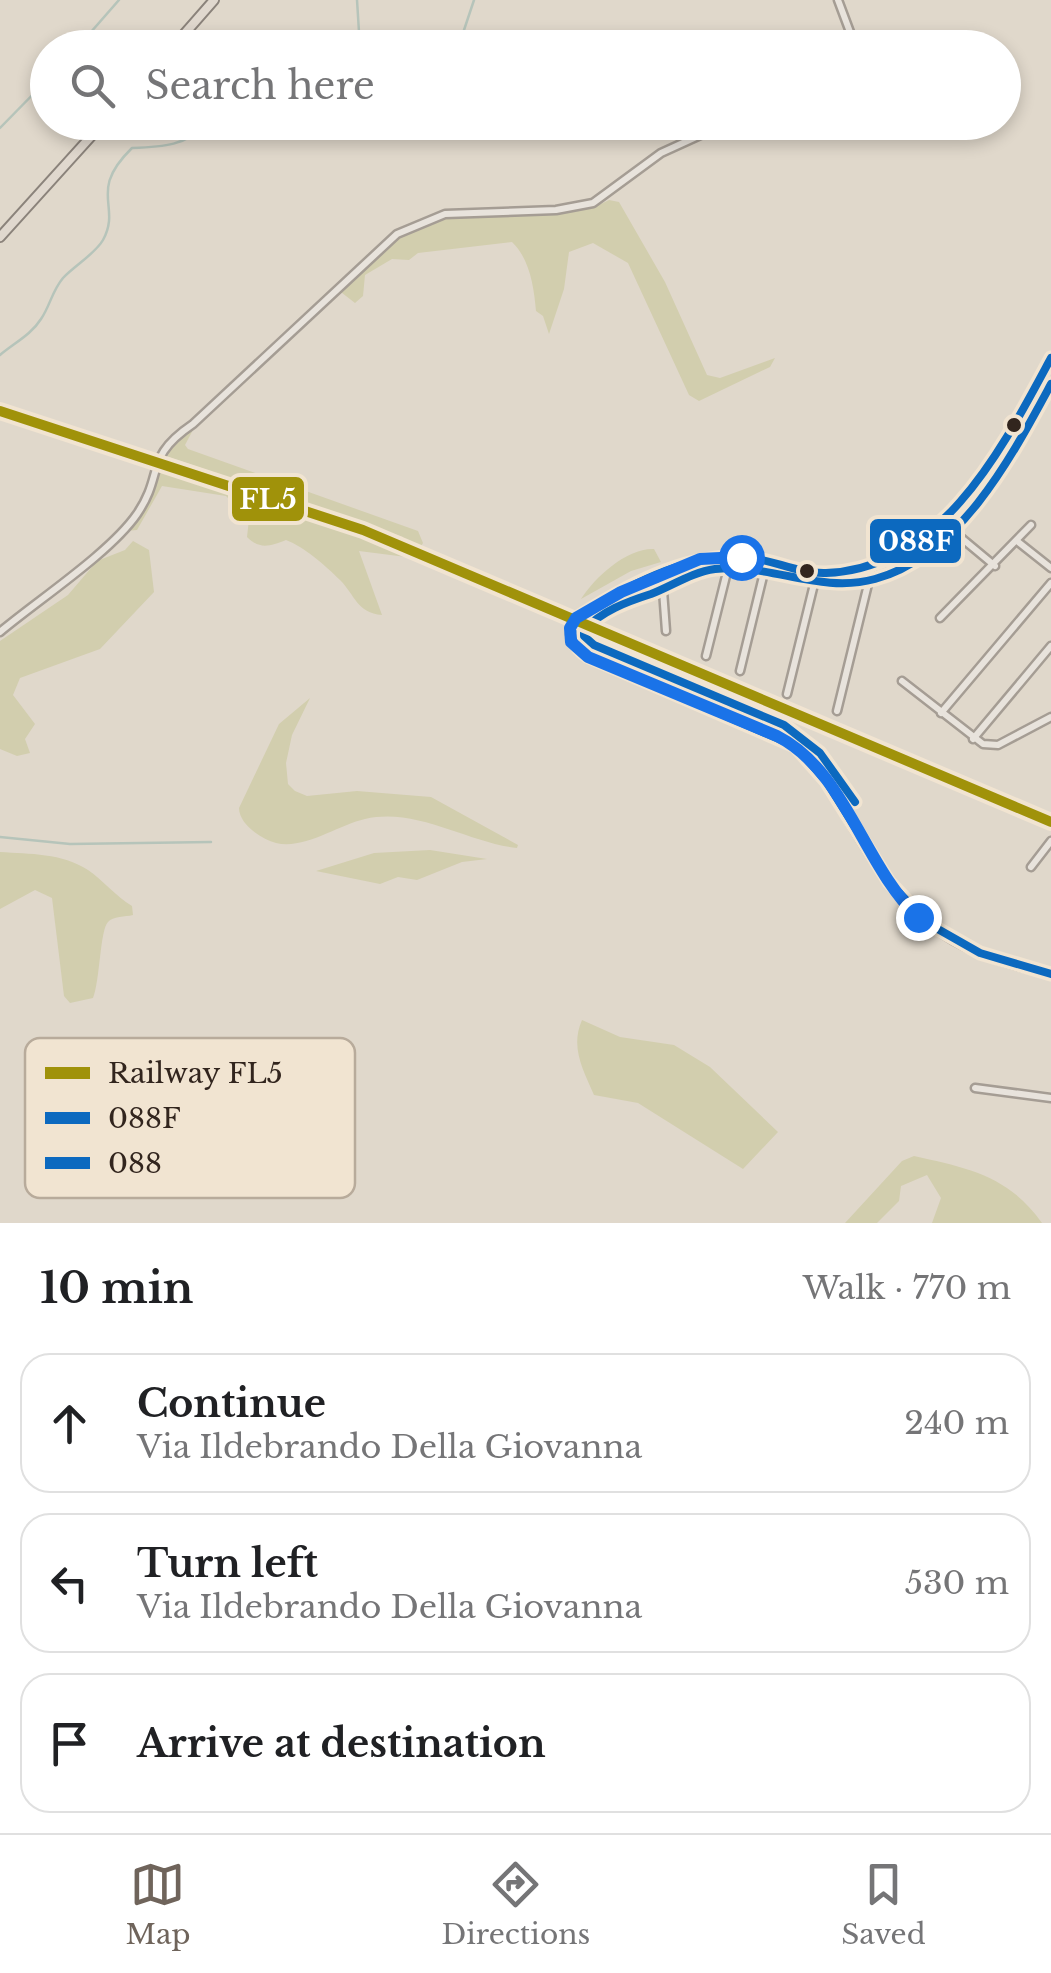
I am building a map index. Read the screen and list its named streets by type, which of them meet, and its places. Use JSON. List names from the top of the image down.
{
  "lines": ["transit line 088F", "transit line 088", "rail line FL5"],
  "legend": ["Railway FL5", "088F", "088"],
  "page": {
    "search": "Search here",
    "heading": ["10 min", "Walk · 770 m"],
    "list": [
      ["Continue", "Via Ildebrando Della Giovanna", "240 m"],
      ["Turn left", "Via Ildebrando Della Giovanna", "530 m"],
      "Arrive at destination"
    ],
    "nav": ["Map", "Directions", "Saved"]
  }
}
